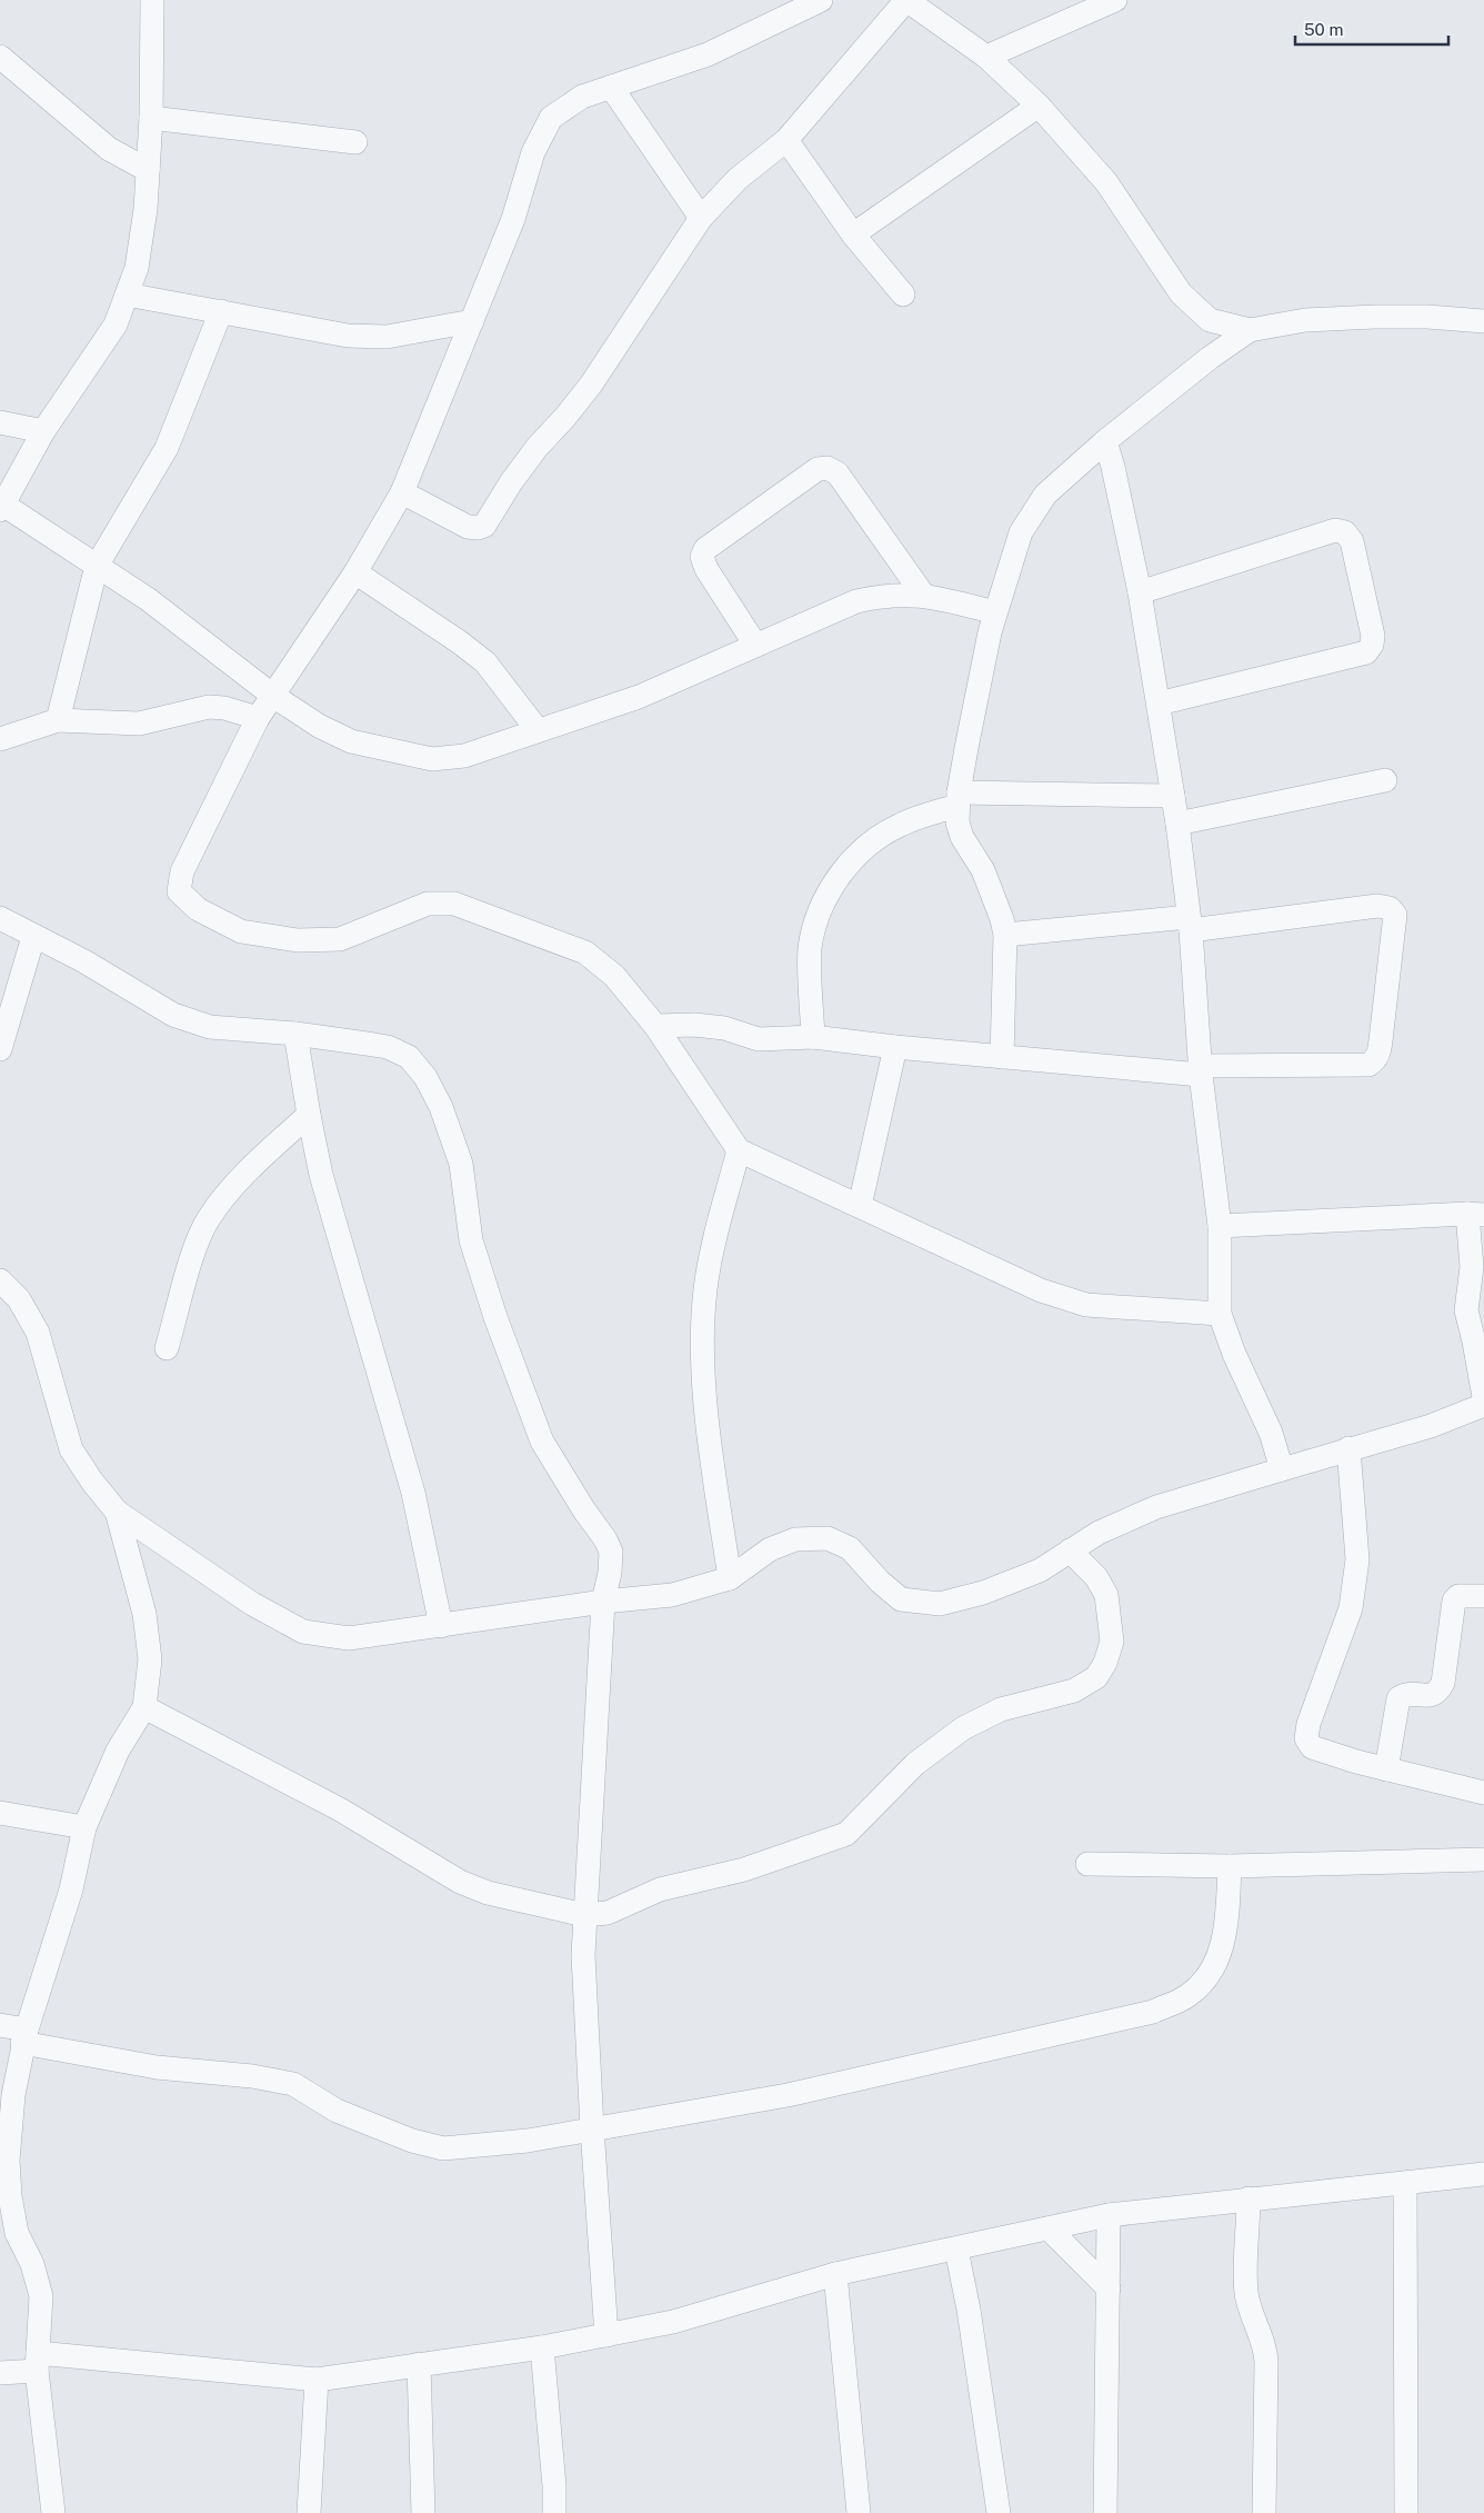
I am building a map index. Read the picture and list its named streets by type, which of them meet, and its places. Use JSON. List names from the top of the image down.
{
  "scale_bar": "50 m"
}
